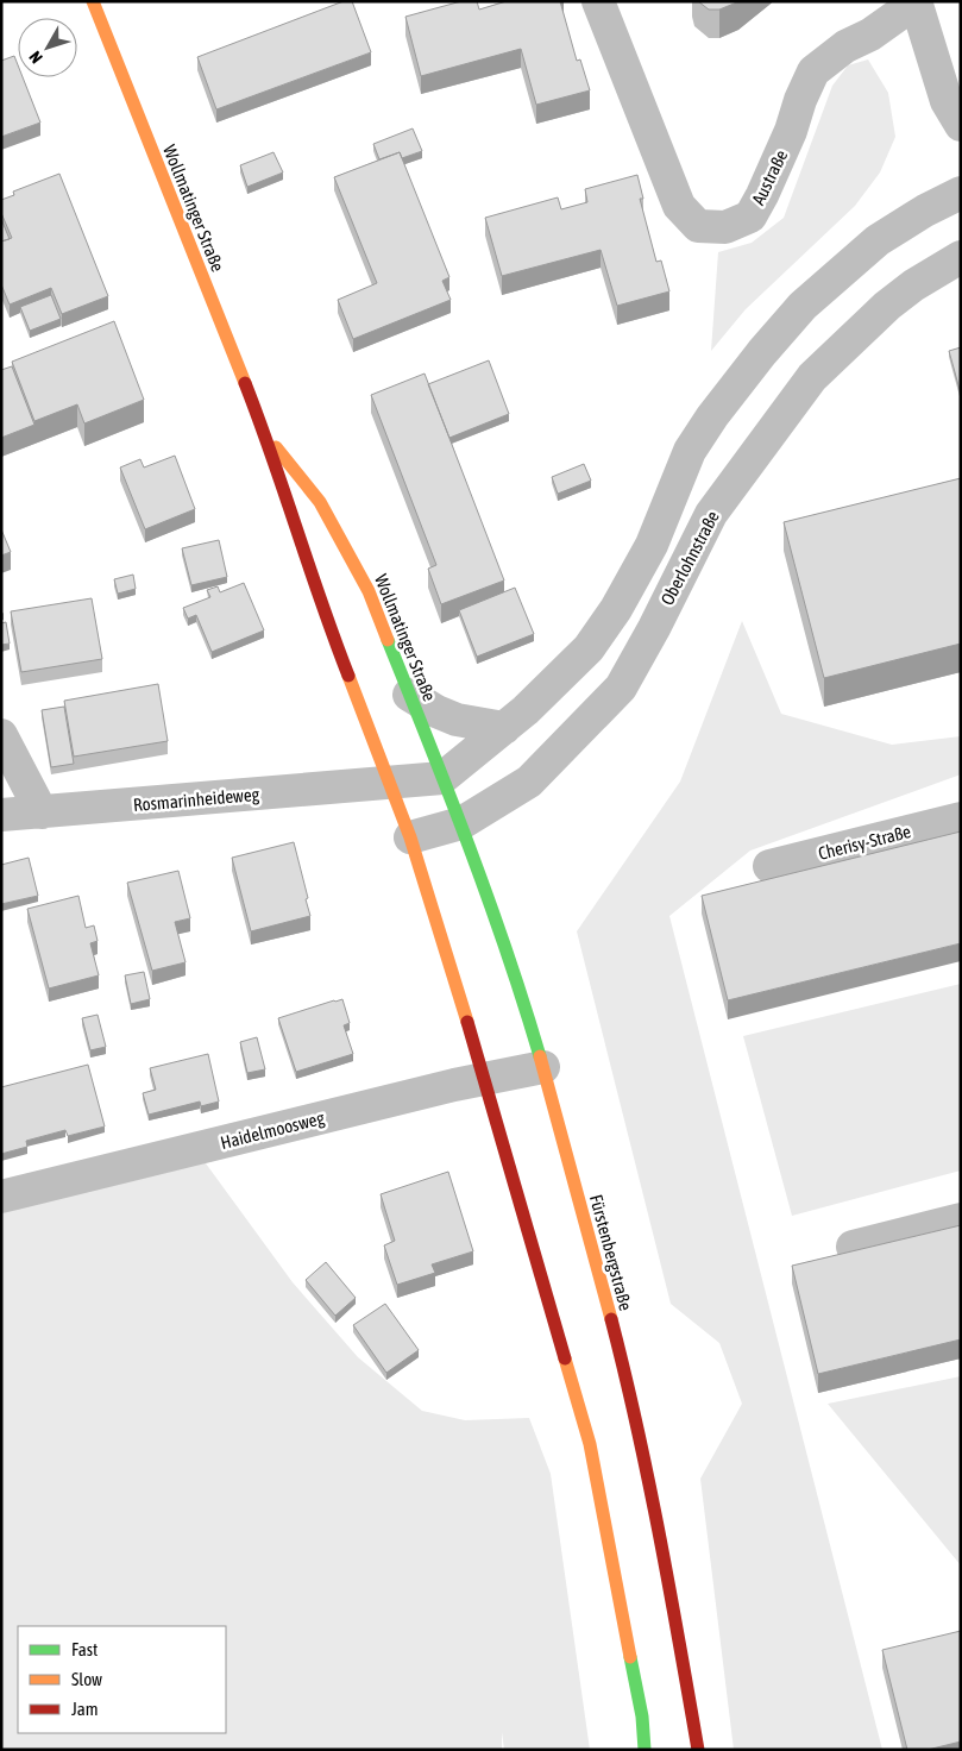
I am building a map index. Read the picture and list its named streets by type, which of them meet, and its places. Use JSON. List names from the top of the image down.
{
  "streets": {
    "main road": ["Wollmatinger Straße", "Fürstenbergstraße"],
    "street": [
      "Austraße",
      "Oberlohnstraße",
      "Rosmarinheideweg",
      "Cherisy-Straße",
      "Haidelmoosweg"
    ]
  },
  "crossings": [
    ["Wollmatinger Straße", "Rosmarinheideweg"],
    ["Wollmatinger Straße", "Fürstenbergstraße"],
    ["Oberlohnstraße", "Fürstenbergstraße"],
    ["Haidelmoosweg", "Fürstenbergstraße"]
  ],
  "legend": ["Fast", "Slow", "Jam"],
  "north": "bottom left"
}
